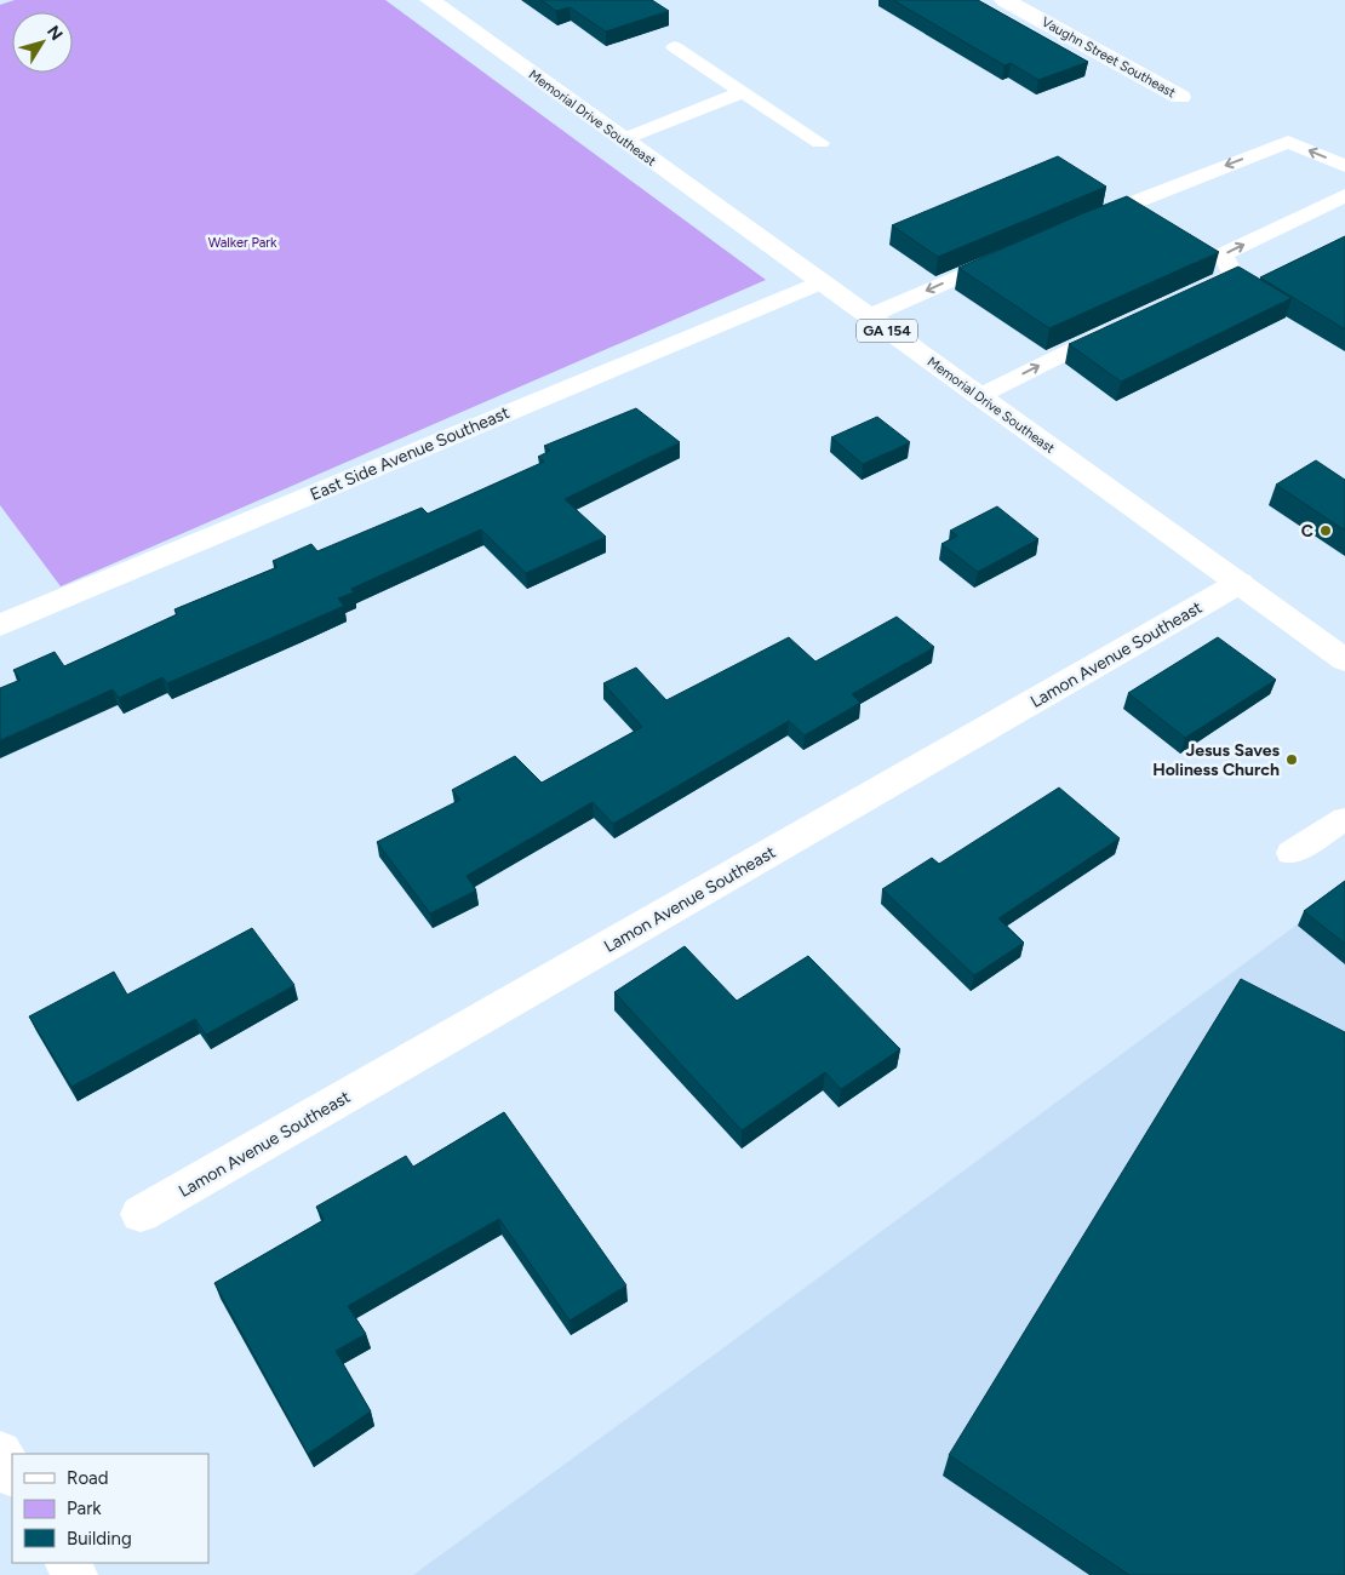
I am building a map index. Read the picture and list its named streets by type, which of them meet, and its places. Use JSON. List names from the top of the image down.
{
  "streets": {
    "main road": [
      "Vaughn Street Southeast",
      "Memorial Drive Southeast",
      "GA 154",
      "East Side Avenue Southeast",
      "Lamon Avenue Southeast"
    ]
  },
  "crossings": [
    ["Memorial Drive Southeast", "East Side Avenue Southeast"],
    ["Memorial Drive Southeast", "Lamon Avenue Southeast"]
  ],
  "parks": ["Walker Park"],
  "places": ["C", "Jesus Saves Holiness Church"],
  "legend": ["Road", "Park", "Building"],
  "north": "top right"
}
